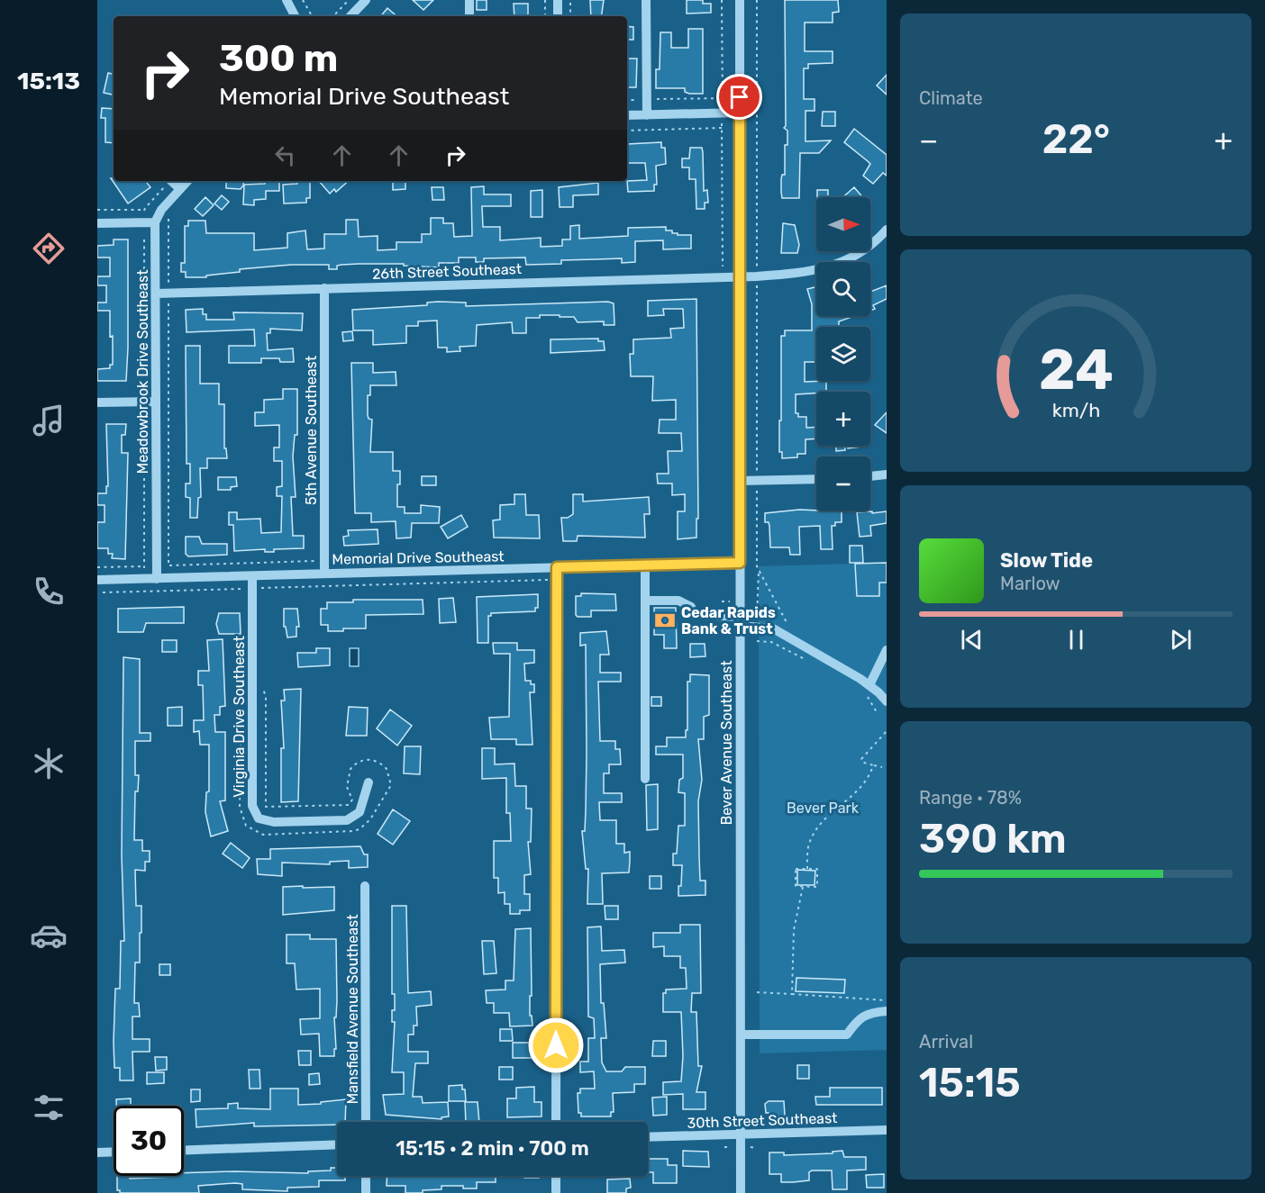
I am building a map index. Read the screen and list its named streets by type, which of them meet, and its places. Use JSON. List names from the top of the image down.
{
  "streets": {
    "street": [
      "26th Street Southeast",
      "Meadowbrook Drive Southeast",
      "5th Avenue Southeast",
      "Memorial Drive Southeast",
      "Virginia Drive Southeast",
      "Bever Avenue Southeast",
      "Mansfield Avenue Southeast",
      "30th Street Southeast"
    ]
  },
  "crossings": [
    ["26th Street Southeast", "Meadowbrook Drive Southeast"],
    ["26th Street Southeast", "5th Avenue Southeast"],
    ["26th Street Southeast", "Bever Avenue Southeast"],
    ["Meadowbrook Drive Southeast", "Memorial Drive Southeast"],
    ["5th Avenue Southeast", "Memorial Drive Southeast"],
    ["Memorial Drive Southeast", "Virginia Drive Southeast"],
    ["Memorial Drive Southeast", "Bever Avenue Southeast"],
    ["Bever Avenue Southeast", "30th Street Southeast"]
  ],
  "parks": ["Bever Park"],
  "places": {
    "bank": ["Cedar Rapids Bank & Trust"]
  },
  "north": "right",
  "page": {
    "tabs": "15:13",
    "tile": [
      "Climate",
      ["Range · 78%", "390 km"],
      ["Arrival", "15:15"]
    ],
    "turn": ["300 m", "Memorial Drive Southeast"],
    "heat": ["−", "22°", "+"],
    "map_buttons": ["+", "−"],
    "song": ["Slow Tide", "Marlow"],
    "limit": "30",
    "trip": "15:15 · 2 min · 700 m",
    "gauge": ["24", "km/h"]
  }
}
